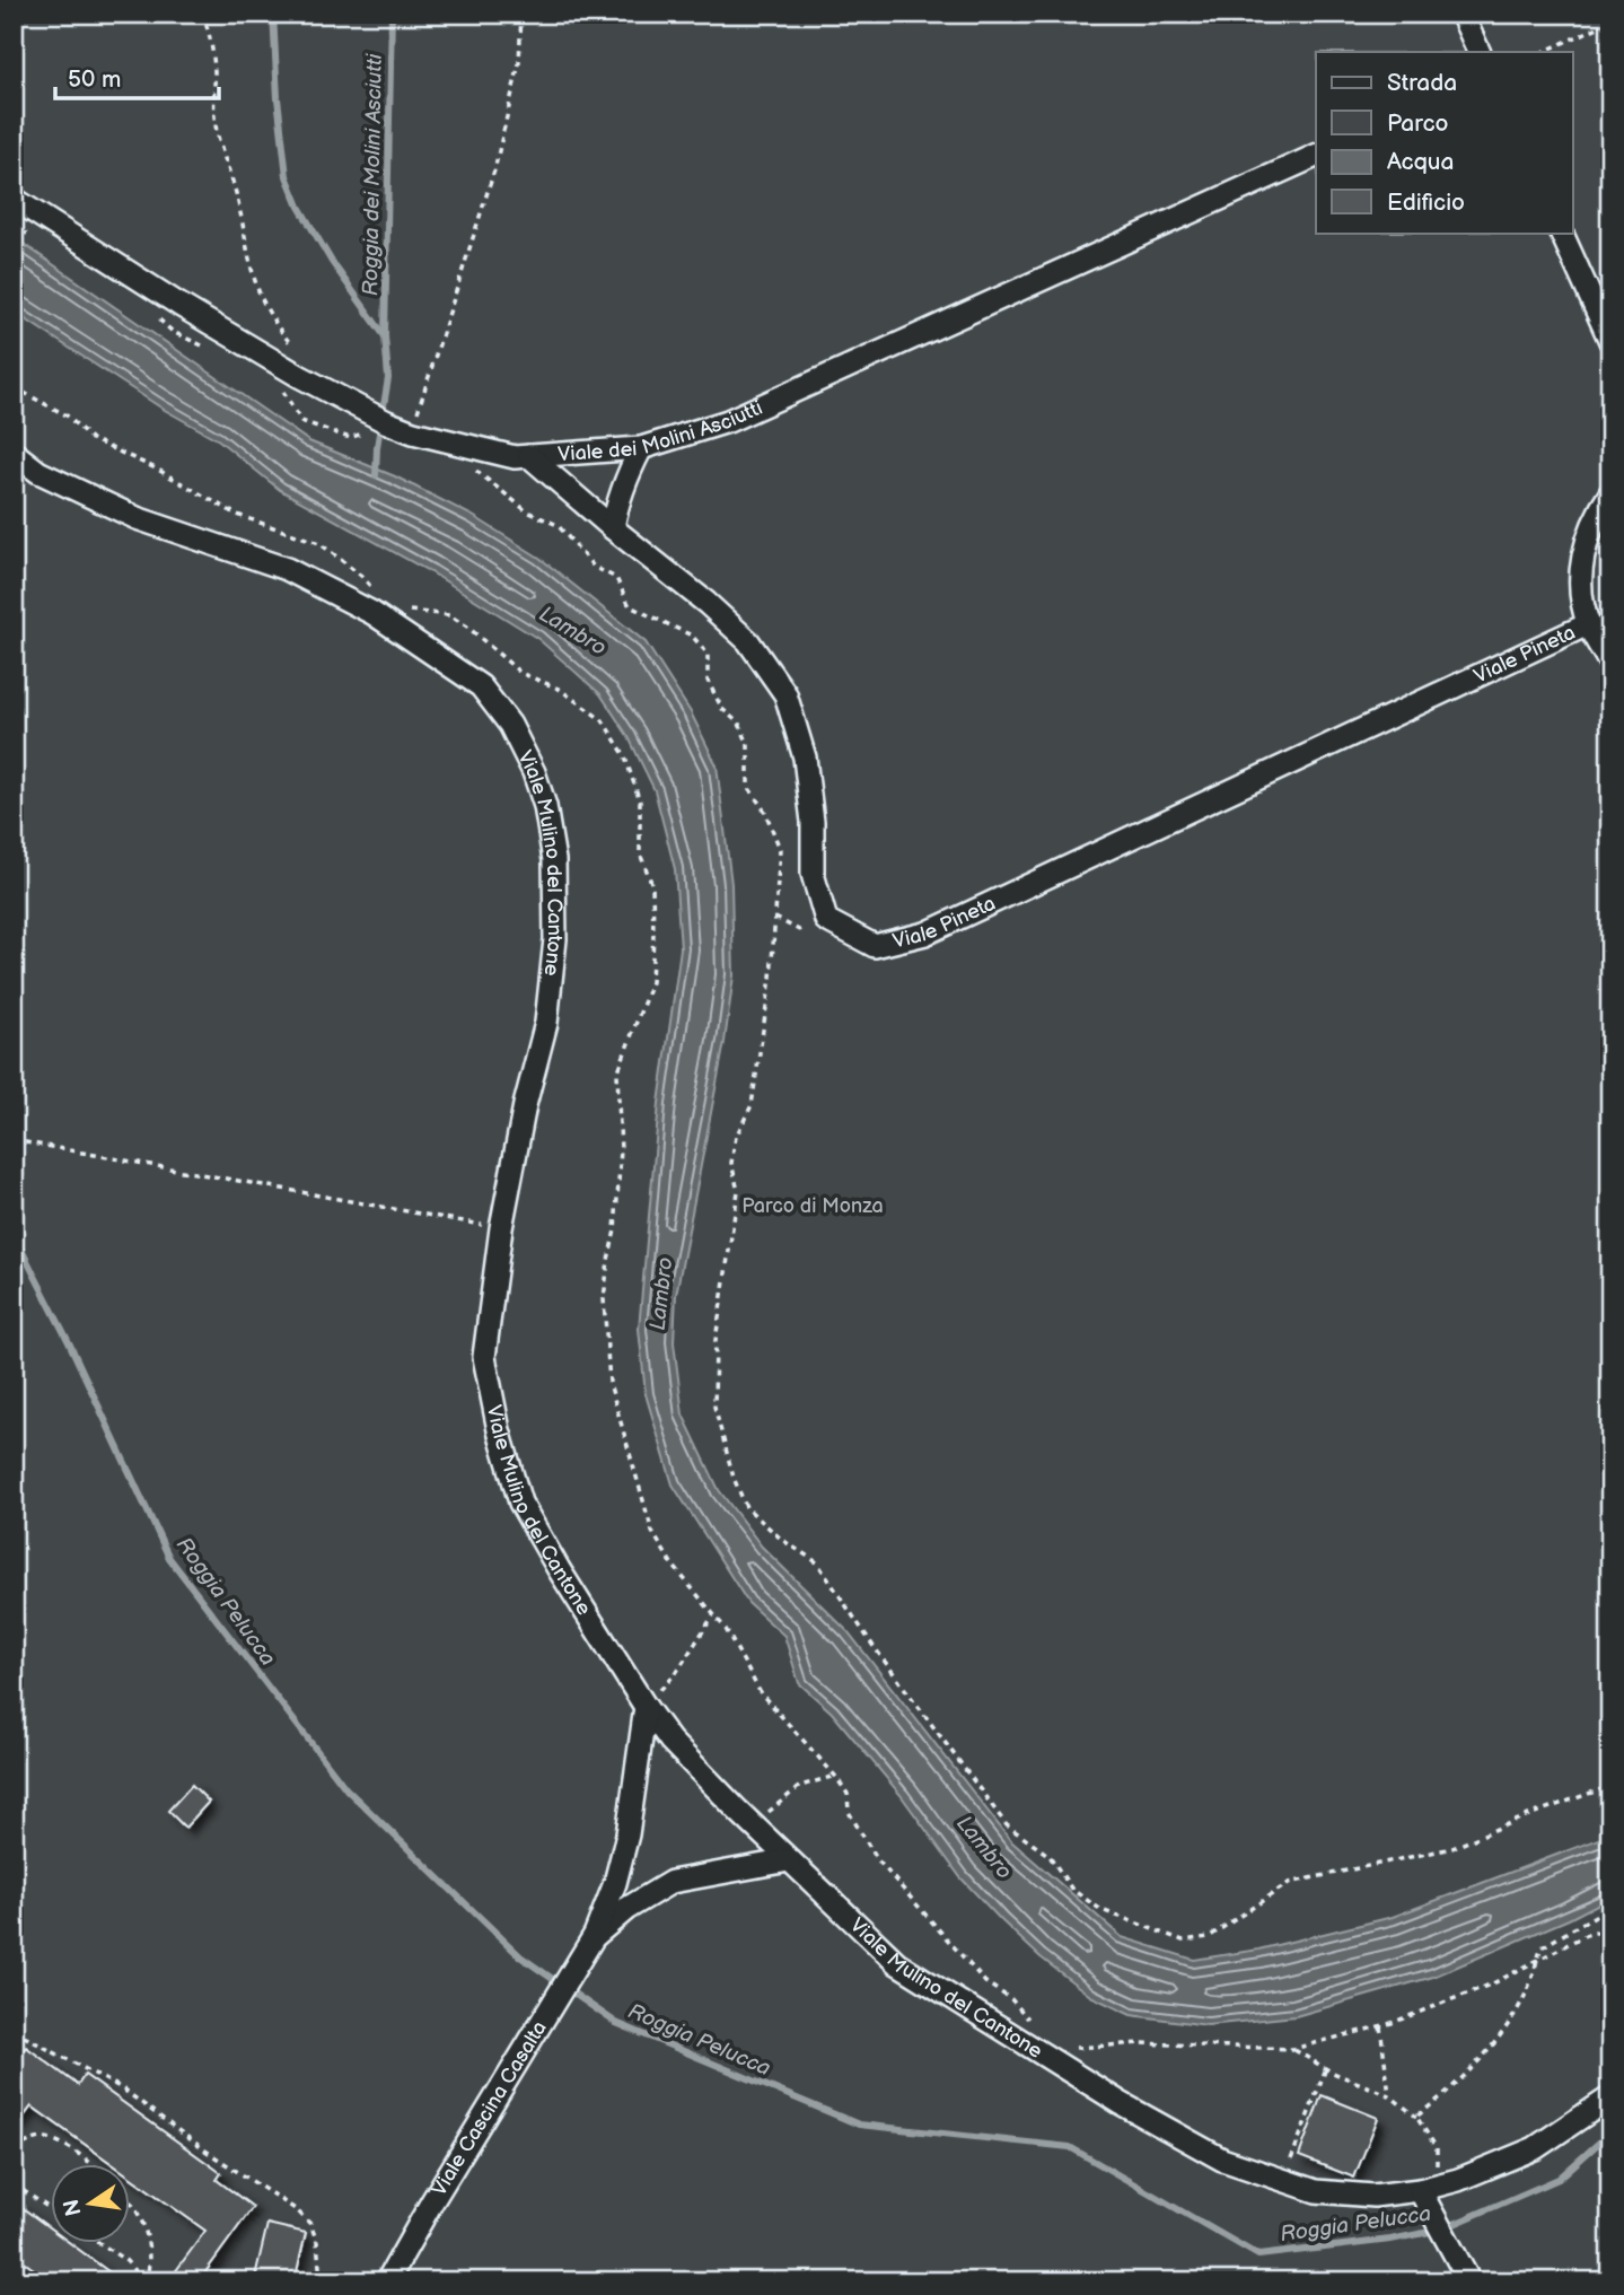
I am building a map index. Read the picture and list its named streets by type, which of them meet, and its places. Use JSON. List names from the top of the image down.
{
  "streets": {
    "lane": [
      "Viale dei Molini Asciutti",
      "Viale Pineta",
      "Viale Mulino del Cantone",
      "Viale Cascina Casalta"
    ]
  },
  "crossings": [
    ["Viale Mulino del Cantone", "Viale Cascina Casalta"]
  ],
  "water": ["Roggia dei Molini Asciutti", "Lambro", "Roggia Pelucca"],
  "parks": ["Parco di Monza"],
  "legend": [
    "Strada",
    "Parco",
    "Acqua",
    "Edificio"
  ],
  "scale_bar": "50 m",
  "north": "left"
}
